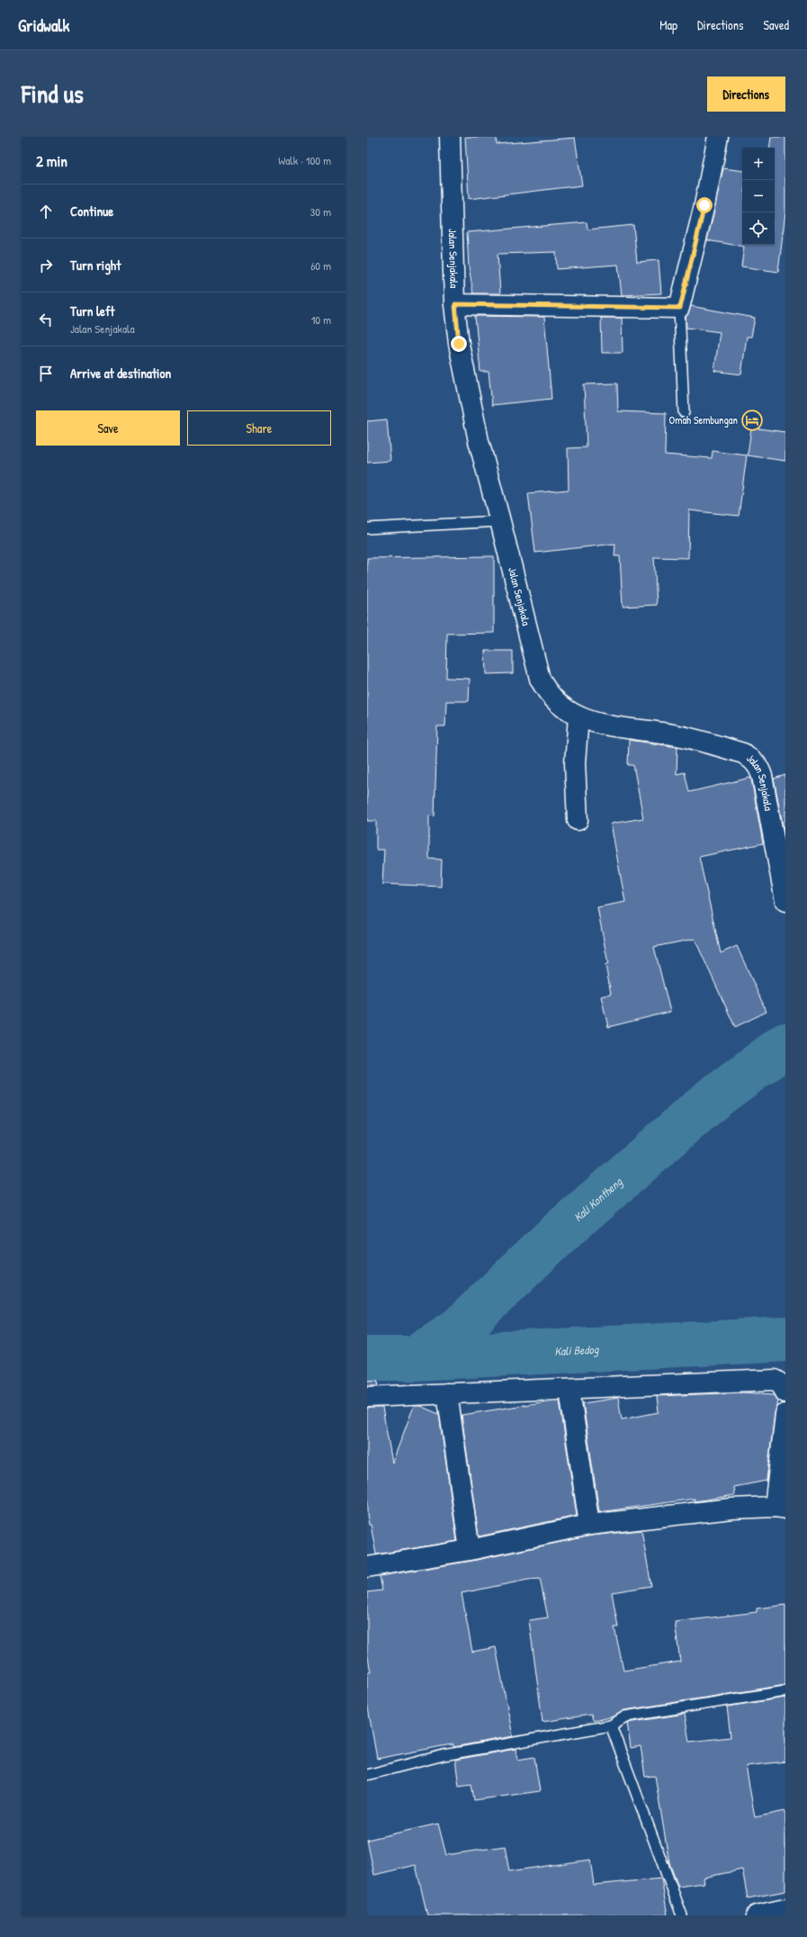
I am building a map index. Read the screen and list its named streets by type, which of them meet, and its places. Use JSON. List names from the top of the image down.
{
  "streets": {
    "street": ["Jalan Senjakala"]
  },
  "water": ["Kali Kontheng", "Kali Bedog"],
  "places": {
    "hotel": ["Omah Sembungan"]
  },
  "page": {
    "header": "Gridwalk",
    "nav": ["Map", "Directions", "Saved"],
    "title": "Find us",
    "buttons": [
      "Directions",
      ["Save", "Share"]
    ],
    "heading": ["2 min", "Walk · 100 m"],
    "map_buttons": ["+", "−"],
    "list": [
      ["Continue", "30 m"],
      ["Turn right", "60 m"],
      ["Turn left", "Jalan Senjakala", "10 m"],
      "Arrive at destination"
    ]
  }
}
